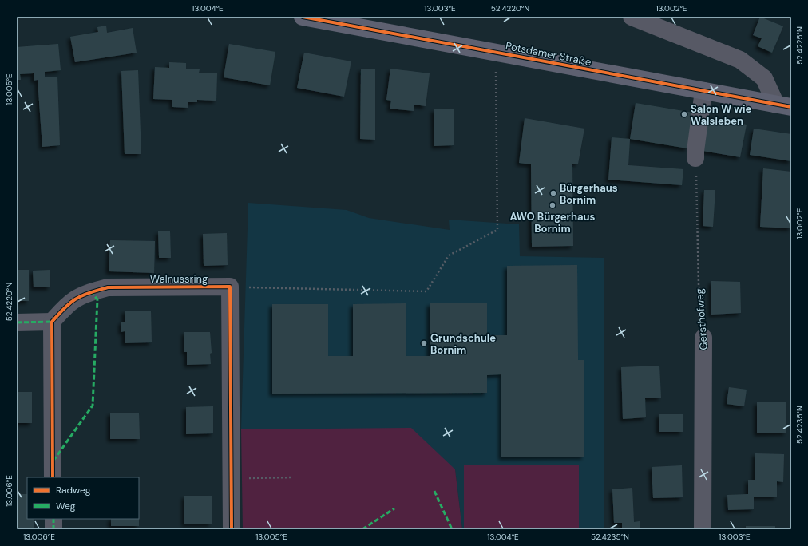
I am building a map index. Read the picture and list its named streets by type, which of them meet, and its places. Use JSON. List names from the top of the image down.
{
  "streets": {
    "main road": ["Potsdamer Straße"],
    "street": ["Walnussring", "Gersthofweg"]
  },
  "places": [
    "Salon W wie Walsleben",
    "Bürgerhaus Bornim",
    "AWO Bürgerhaus Bornim",
    "Grundschule Bornim"
  ],
  "legend": ["Radweg", "Weg"],
  "coordinates": [
    "13.004°E",
    "13.003°E",
    "52.4220°N",
    "13.002°E",
    "52.4225°N",
    "13.005°E",
    "52.4235°N",
    "13.006°E"
  ]
}
